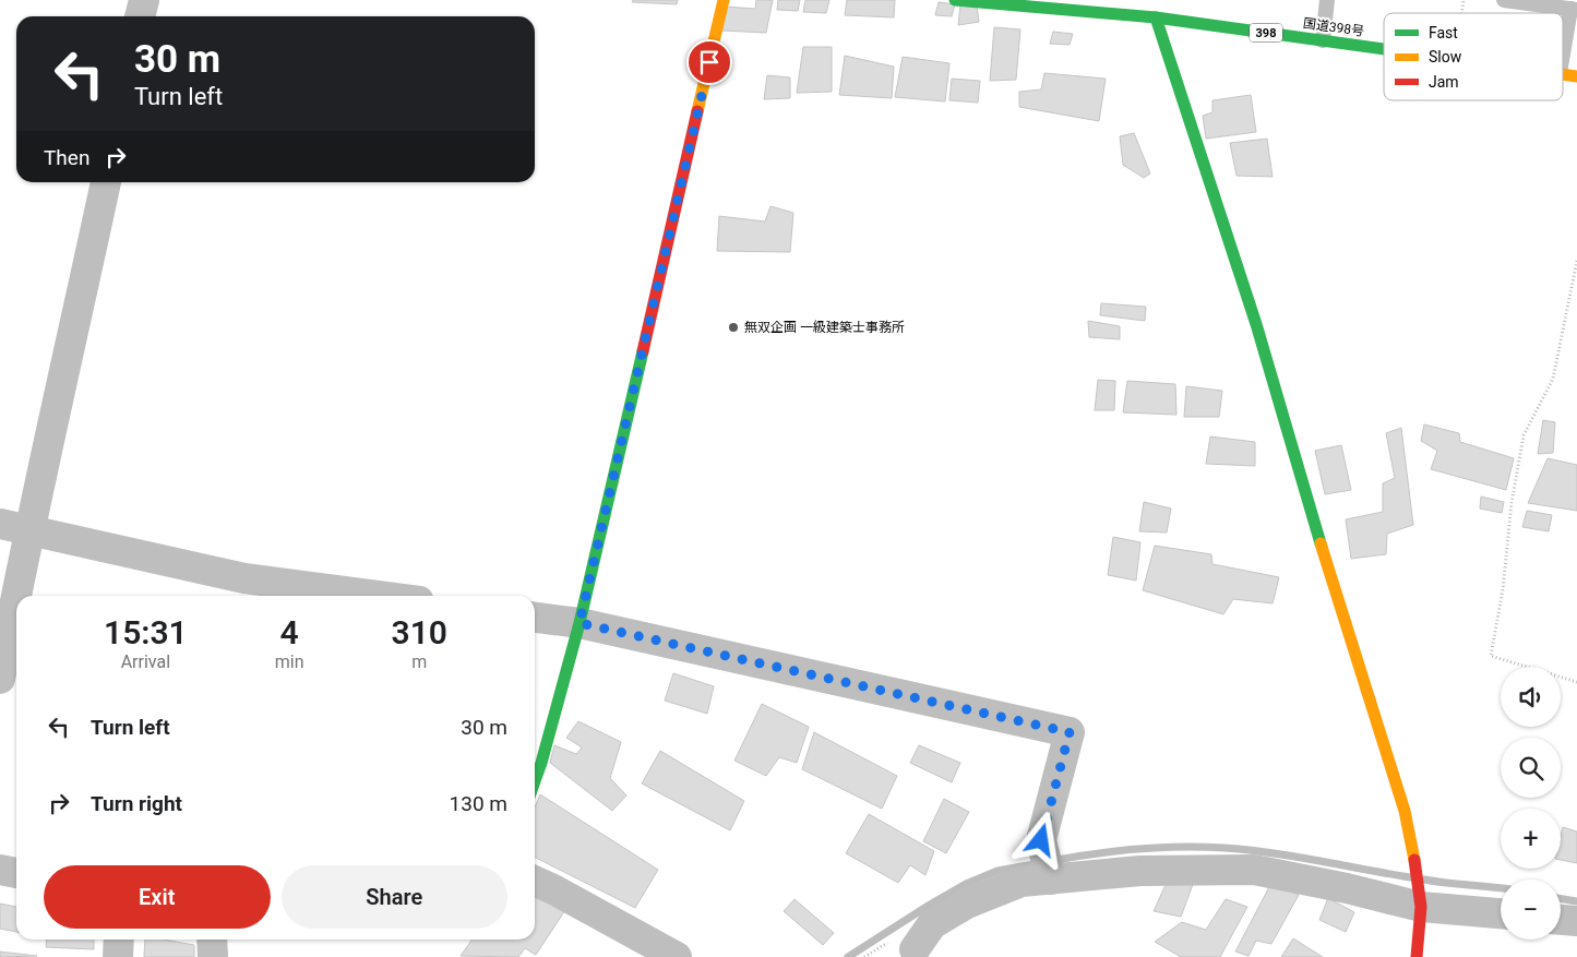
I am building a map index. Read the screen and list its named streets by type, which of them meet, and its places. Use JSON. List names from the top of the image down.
{
  "streets": {
    "main road": ["国道398号", "398"]
  },
  "places": ["無双企画 一級建築士事務所"],
  "legend": ["Fast", "Slow", "Jam"],
  "page": {
    "turn": ["30 m", "Turn left"],
    "then": "Then",
    "eta": [
      "15:31",
      "Arrival",
      "4",
      "min",
      "310",
      "m"
    ],
    "map_buttons": ["+", "−"],
    "list": [
      {
        "name": "Turn left",
        "value": "30 m"
      },
      {
        "name": "Turn right",
        "value": "130 m"
      }
    ],
    "buttons": ["Exit", "Share"]
  }
}
